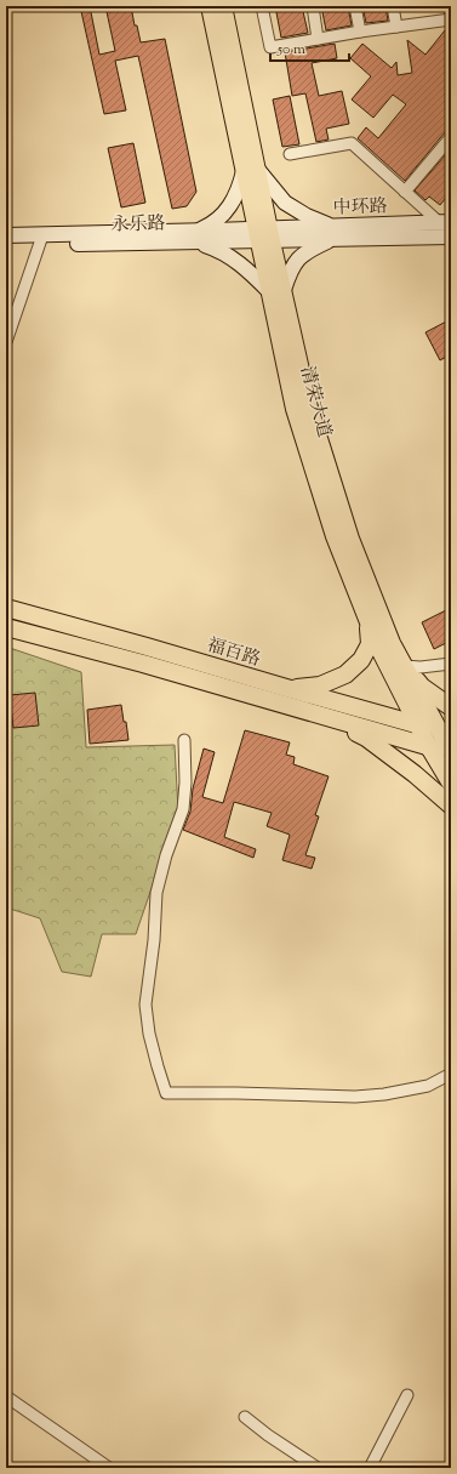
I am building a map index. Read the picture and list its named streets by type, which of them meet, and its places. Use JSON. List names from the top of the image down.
{
  "streets": {
    "main road": ["清荣大道", "福百路"],
    "street": ["中环路", "永乐路"]
  },
  "crossings": [
    ["中环路", "永乐路"],
    ["中环路", "清荣大道"],
    ["永乐路", "清荣大道"],
    ["清荣大道", "福百路"]
  ],
  "scale_bar": "50 m"
}
